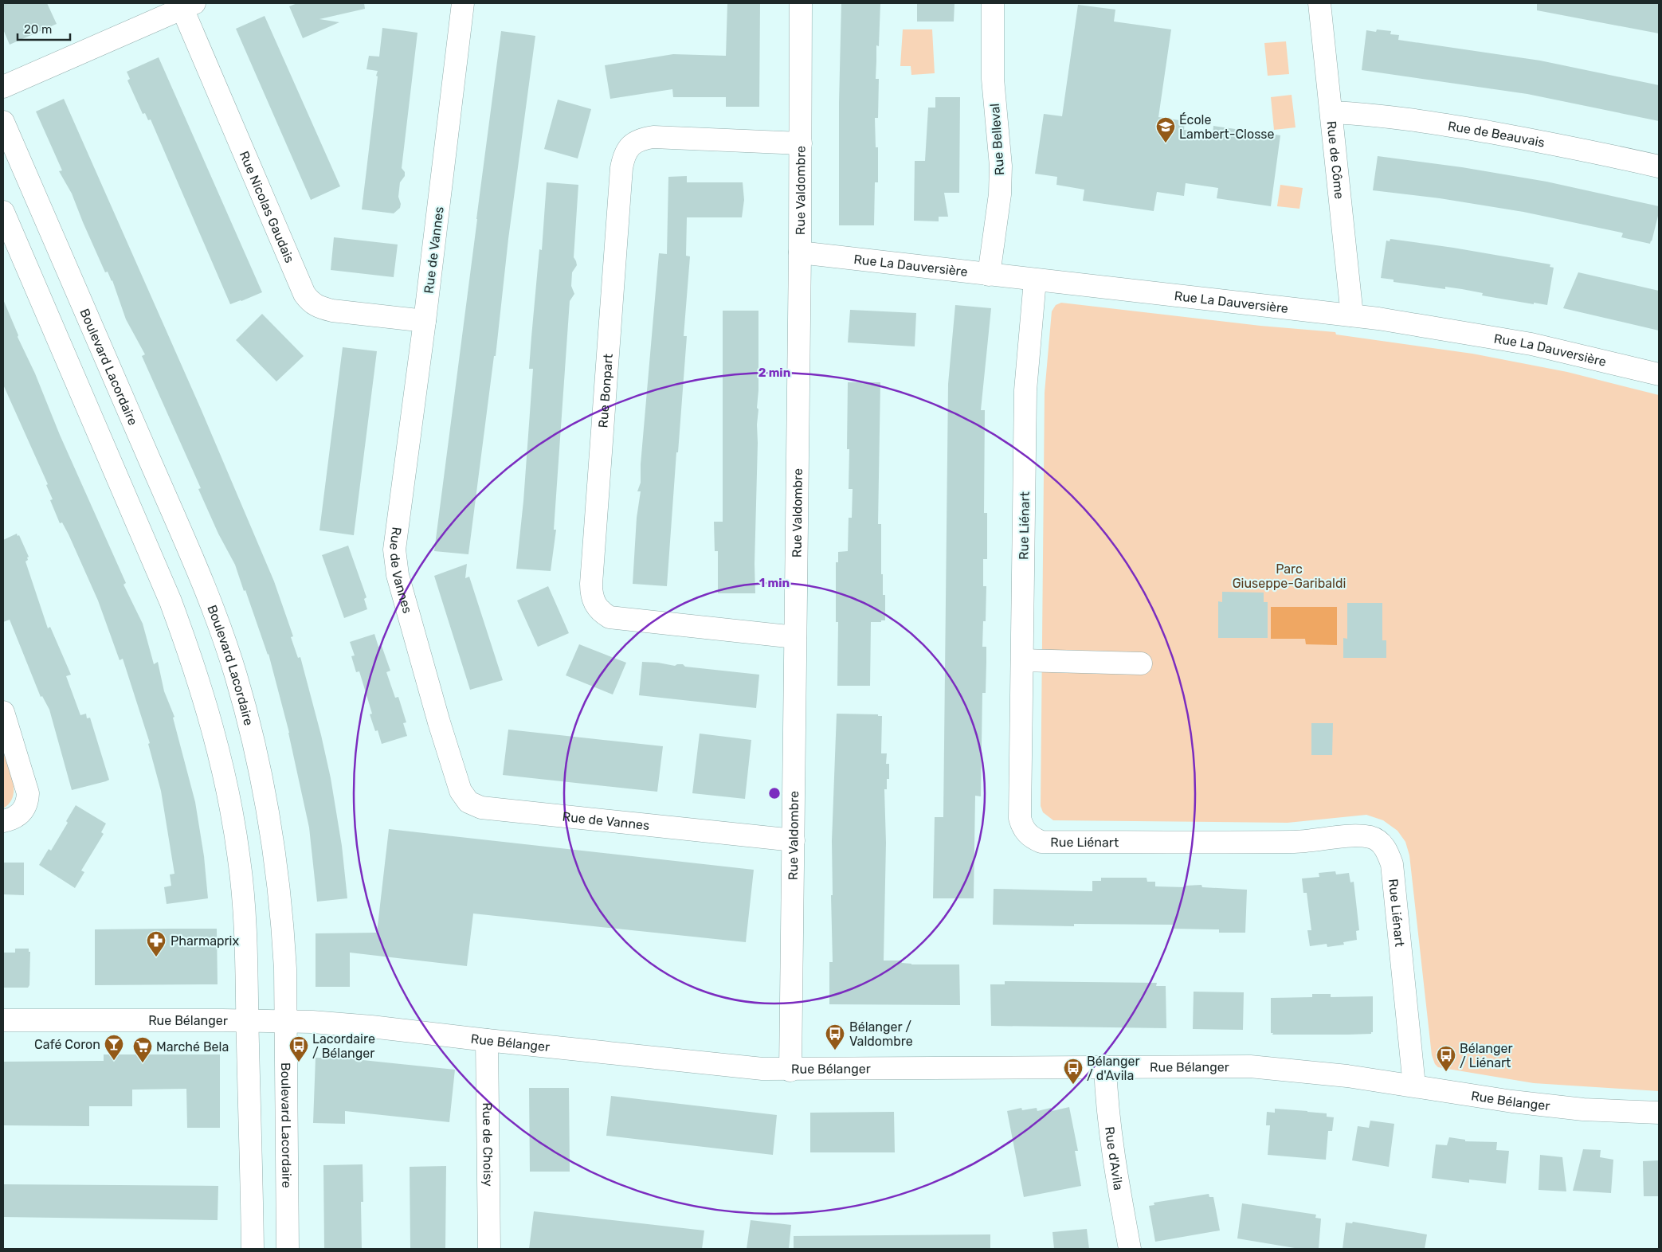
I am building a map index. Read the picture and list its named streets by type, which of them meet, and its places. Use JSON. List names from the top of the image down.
{
  "streets": {
    "street": [
      "Rue de Beauvais",
      "Rue Belleval",
      "Rue de Côme",
      "Rue Valdombre",
      "Rue Nicolas Gaudais",
      "Rue de Vannes",
      "Rue La Dauversière",
      "Boulevard Lacordaire",
      "Rue Bonpart",
      "Rue Liénart",
      "Rue Bélanger",
      "Rue de Choisy",
      "Rue d'Avila"
    ]
  },
  "crossings": [
    ["Rue de Beauvais", "Rue de Côme"],
    ["Rue Belleval", "Rue La Dauversière"],
    ["Rue de Côme", "Rue La Dauversière"],
    ["Rue Valdombre", "Rue de Vannes"],
    ["Rue Valdombre", "Rue La Dauversière"],
    ["Rue Valdombre", "Rue Bonpart"],
    ["Rue Valdombre", "Rue Bélanger"],
    ["Rue Nicolas Gaudais", "Rue de Vannes"],
    ["Rue La Dauversière", "Rue Liénart"],
    ["Boulevard Lacordaire", "Rue Bélanger"],
    ["Rue Liénart", "Rue Bélanger"],
    ["Rue Bélanger", "Rue de Choisy"],
    ["Rue Bélanger", "Rue d'Avila"]
  ],
  "parks": ["Parc Giuseppe-Garibaldi"],
  "places": {
    "school or university": ["École Lambert-Closse"],
    "pharmacy": ["Pharmaprix"],
    "bus stop": [
      "Bélanger / Valdombre",
      "Lacordaire / Bélanger",
      "Bélanger / Liénart",
      "Bélanger / d'Avila"
    ],
    "bar": ["Café Coron"],
    "supermarket": ["Marché Bela"]
  },
  "scale_bar": "20 m",
  "rings": ["2 min", "1 min"]
}
